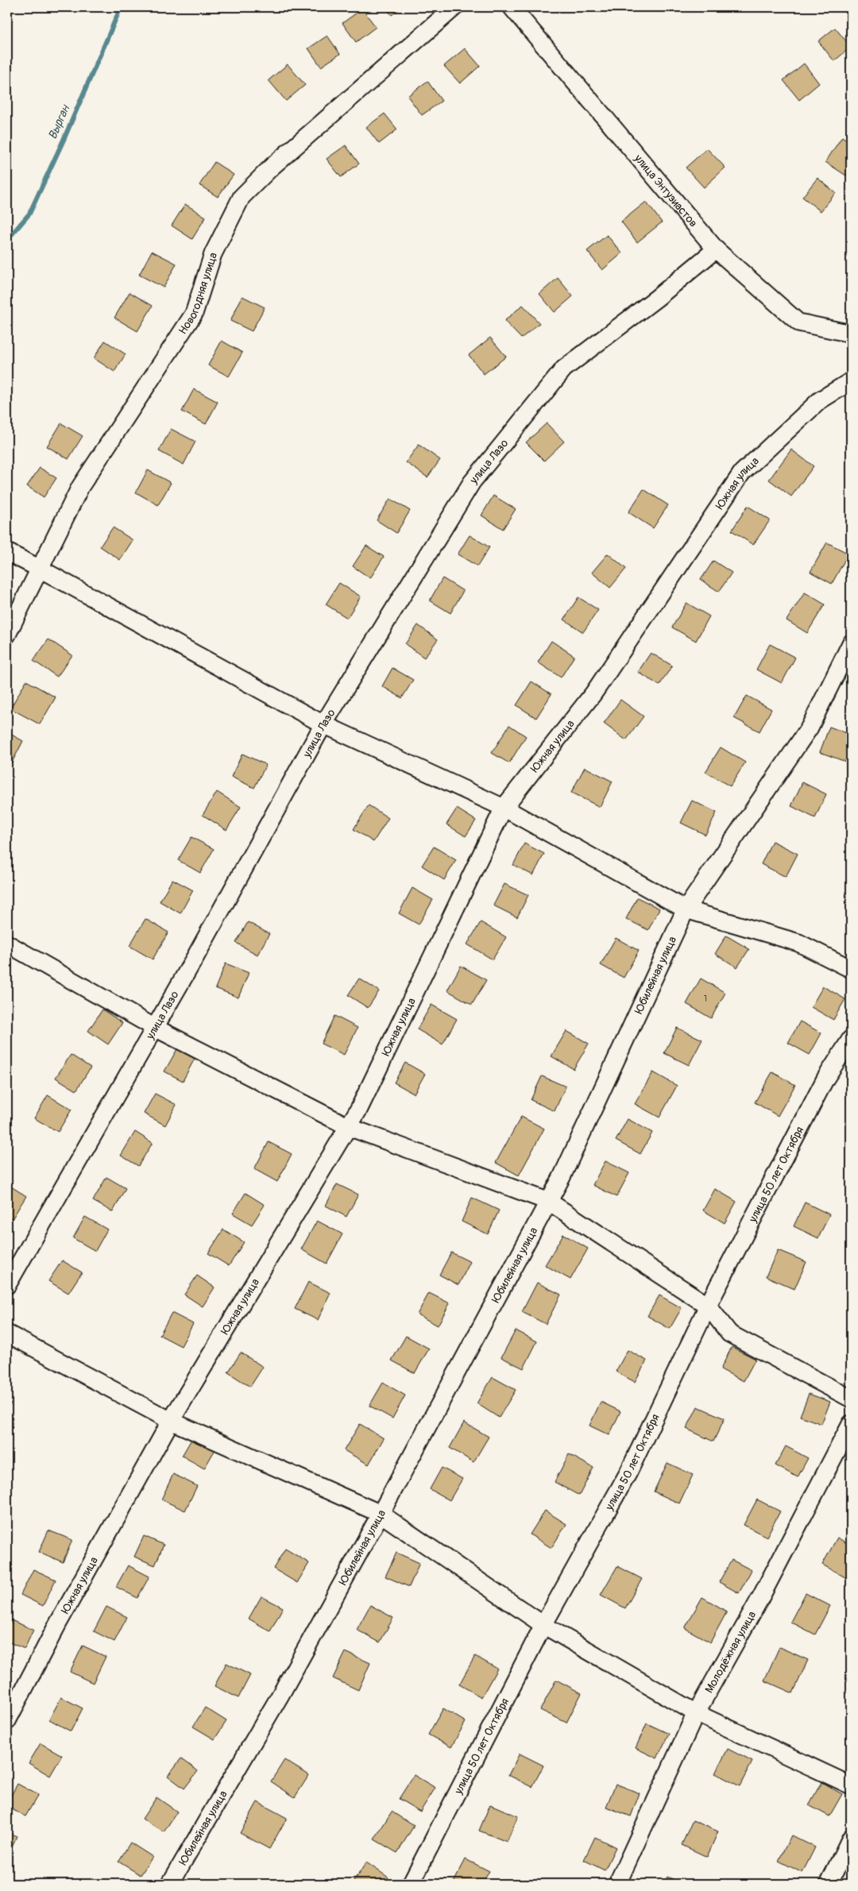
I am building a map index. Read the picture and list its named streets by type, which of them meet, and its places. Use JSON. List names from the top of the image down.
{
  "streets": {
    "street": [
      "улица Энтузиастов",
      "Новогодняя улица",
      "улица Лазо",
      "Южная улица",
      "Юбилейная улица",
      "улица 50 лет Октября",
      "Молодёжная улица"
    ]
  },
  "crossings": [
    ["улица Энтузиастов", "улица Лазо"]
  ],
  "water": ["Вырган"],
  "house_numbers": ["1"]
}
